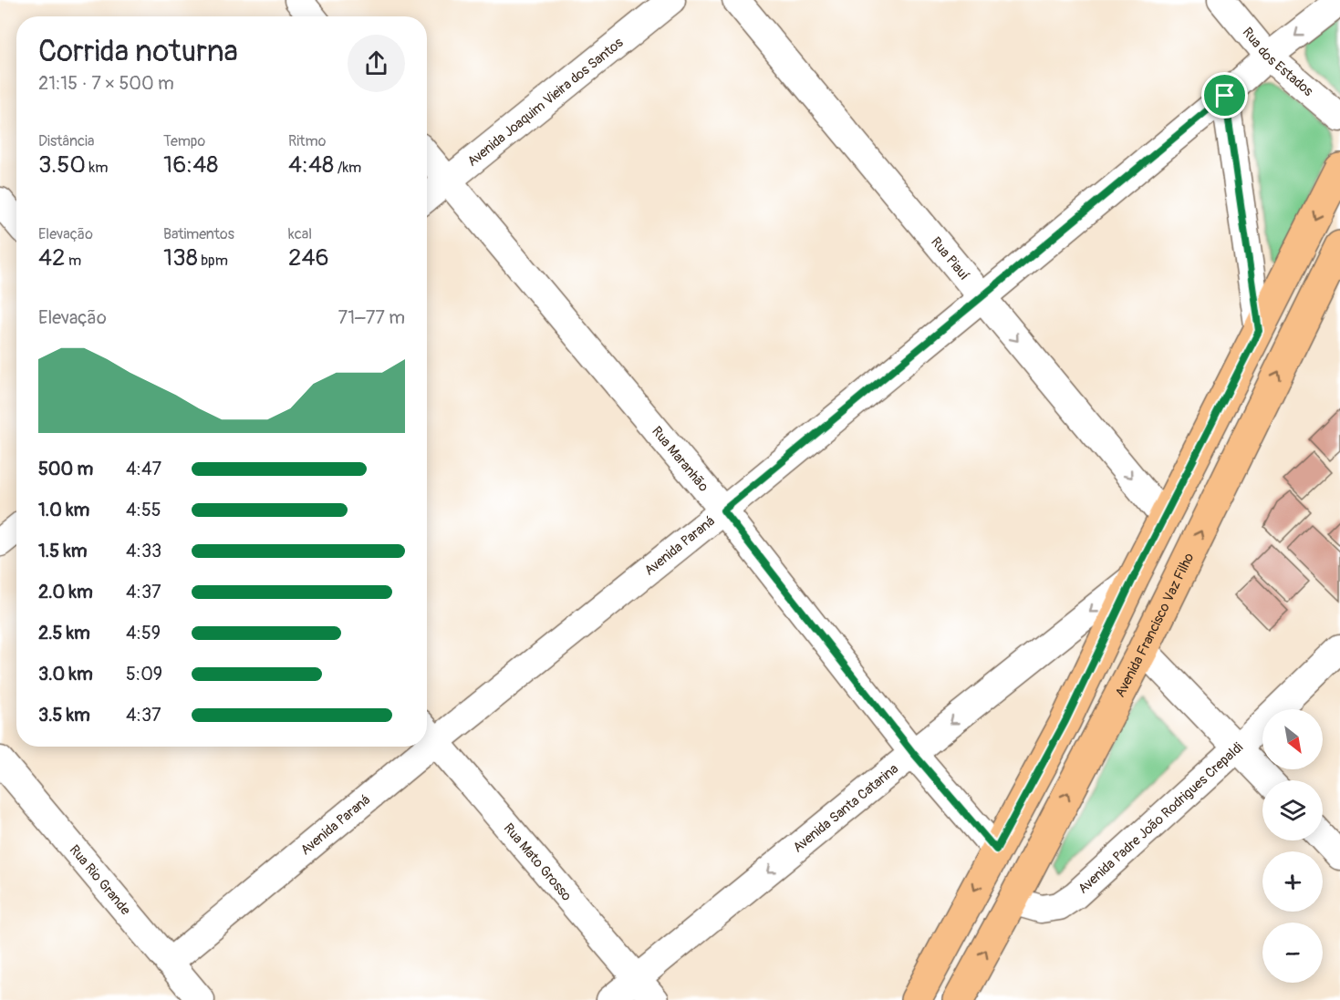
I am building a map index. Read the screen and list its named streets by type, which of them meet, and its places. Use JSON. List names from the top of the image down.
{
  "streets": {
    "main road": ["Avenida Francisco Vaz Filho"],
    "street": [
      "Rua dos Estados",
      "Avenida Joaquim Vieira dos Santos",
      "Rua Piauí",
      "Rua Maranhão",
      "Avenida Paraná",
      "Avenida Santa Catarina",
      "Avenida Padre João Rodrigues Crepaldi",
      "Rua Mato Grosso",
      "Rua Rio Grande"
    ]
  },
  "crossings": [
    ["Rua dos Estados", "Avenida Paraná"],
    ["Avenida Joaquim Vieira dos Santos", "Rua Maranhão"],
    ["Rua Piauí", "Avenida Paraná"],
    ["Rua Maranhão", "Avenida Paraná"],
    ["Rua Maranhão", "Avenida Santa Catarina"],
    ["Avenida Paraná", "Rua Mato Grosso"],
    ["Avenida Paraná", "Rua Rio Grande"],
    ["Avenida Francisco Vaz Filho", "Avenida Padre João Rodrigues Crepaldi"],
    ["Avenida Santa Catarina", "Rua Mato Grosso"]
  ],
  "one_way": ["Rua Piauí", "Avenida Santa Catarina"],
  "north": "bottom right",
  "page": {
    "heading": ["Corrida noturna", "21:15 · 7 × 500 m"],
    "stats": [
      ["Distância", "3.50 km"],
      ["Tempo", "16:48"],
      ["Ritmo", "4:48 /km"],
      ["Elevação", "42 m"],
      ["Batimentos", "138 bpm"],
      ["kcal", "246"]
    ],
    "chart": ["Elevação", "71–77 m"],
    "list": [
      {
        "name": "500 m",
        "note": "4:47"
      },
      {
        "name": "1.0 km",
        "note": "4:55"
      },
      {
        "name": "1.5 km",
        "note": "4:33"
      },
      {
        "name": "2.0 km",
        "note": "4:37"
      },
      {
        "name": "2.5 km",
        "note": "4:59"
      },
      {
        "name": "3.0 km",
        "note": "5:09"
      },
      {
        "name": "3.5 km",
        "note": "4:37"
      }
    ],
    "map_buttons": ["+", "−"]
  }
}
